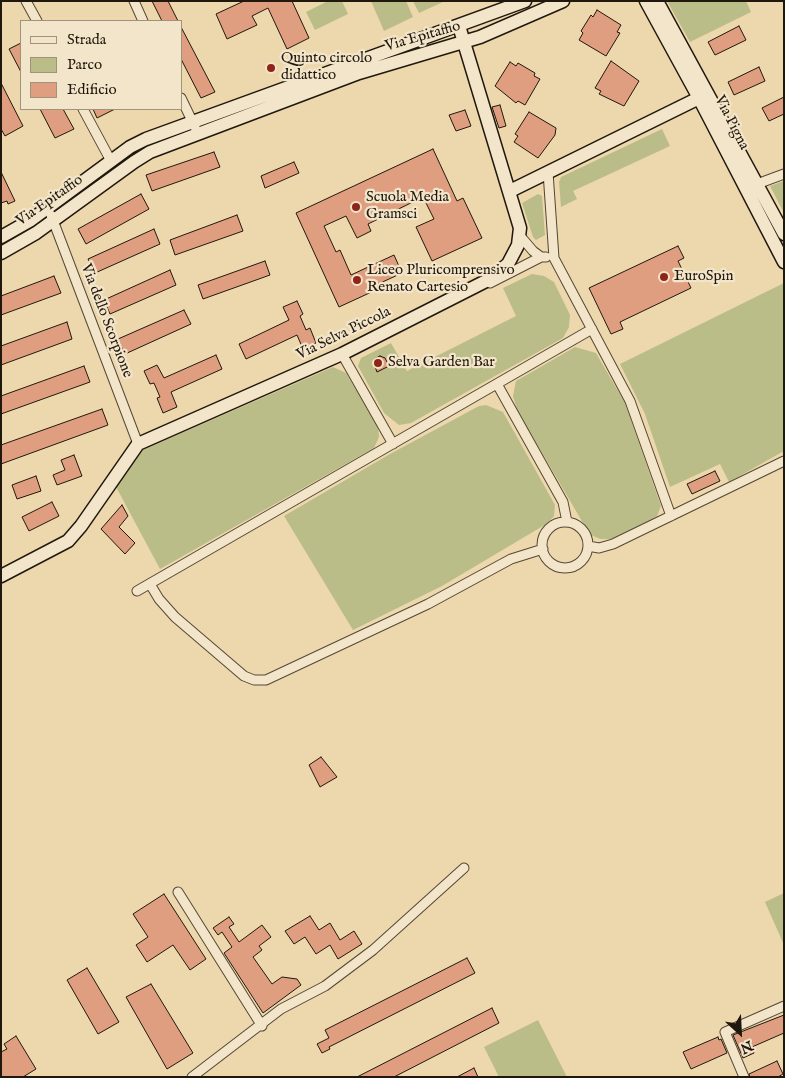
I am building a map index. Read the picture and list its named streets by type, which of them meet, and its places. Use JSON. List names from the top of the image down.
{
  "streets": {
    "street": [
      "Via Epitaffio",
      "Via Pigna",
      "Via dello Scorpione",
      "Via Selva Piccola"
    ]
  },
  "crossings": [
    ["Via Epitaffio", "Via dello Scorpione"],
    ["Via dello Scorpione", "Via Selva Piccola"]
  ],
  "places": [
    "Quinto circolo didattico",
    "Scuola Media Gramsci",
    "EuroSpin",
    "Liceo Pluricomprensivo Renato Cartesio",
    "Selva Garden Bar"
  ],
  "legend": ["Strada", "Parco", "Edificio"],
  "north": "bottom right"
}
